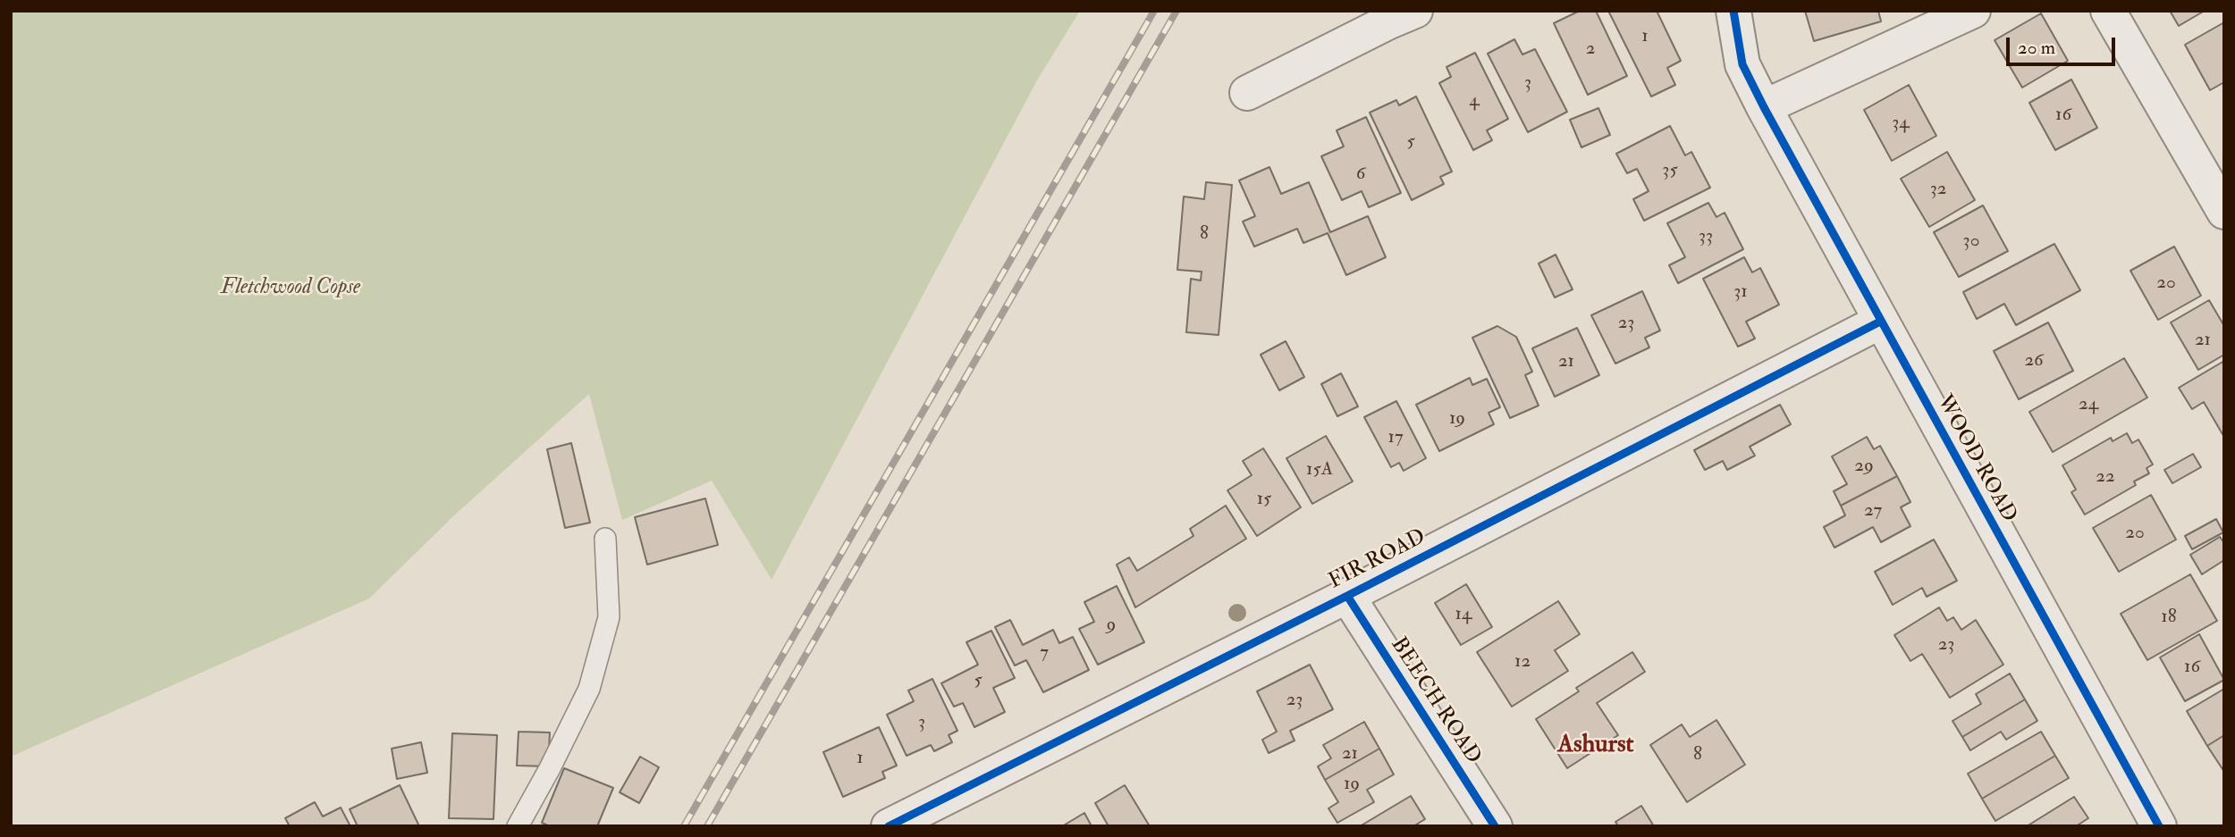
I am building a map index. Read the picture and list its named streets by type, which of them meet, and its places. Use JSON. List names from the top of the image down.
{
  "streets": {
    "street": ["WOOD ROAD", "FIR ROAD", "BEECH ROAD"]
  },
  "crossings": [
    ["WOOD ROAD", "FIR ROAD"],
    ["FIR ROAD", "BEECH ROAD"]
  ],
  "districts": ["Ashurst"],
  "parks": ["Fletchwood Copse"],
  "house_numbers": [
    "1",
    "2",
    "3",
    "4",
    "16",
    "34",
    "5",
    "35",
    "6",
    "32",
    "8",
    "33",
    "30",
    "20",
    "31",
    "23",
    "21",
    "26",
    "21",
    "24",
    "19",
    "17",
    "29",
    "15A",
    "22",
    "15",
    "27",
    "20",
    "14",
    "18",
    "9",
    "23",
    "7",
    "12",
    "16",
    "5",
    "23",
    "3",
    "21",
    "8",
    "1",
    "19"
  ],
  "scale_bar": "20 m"
}
